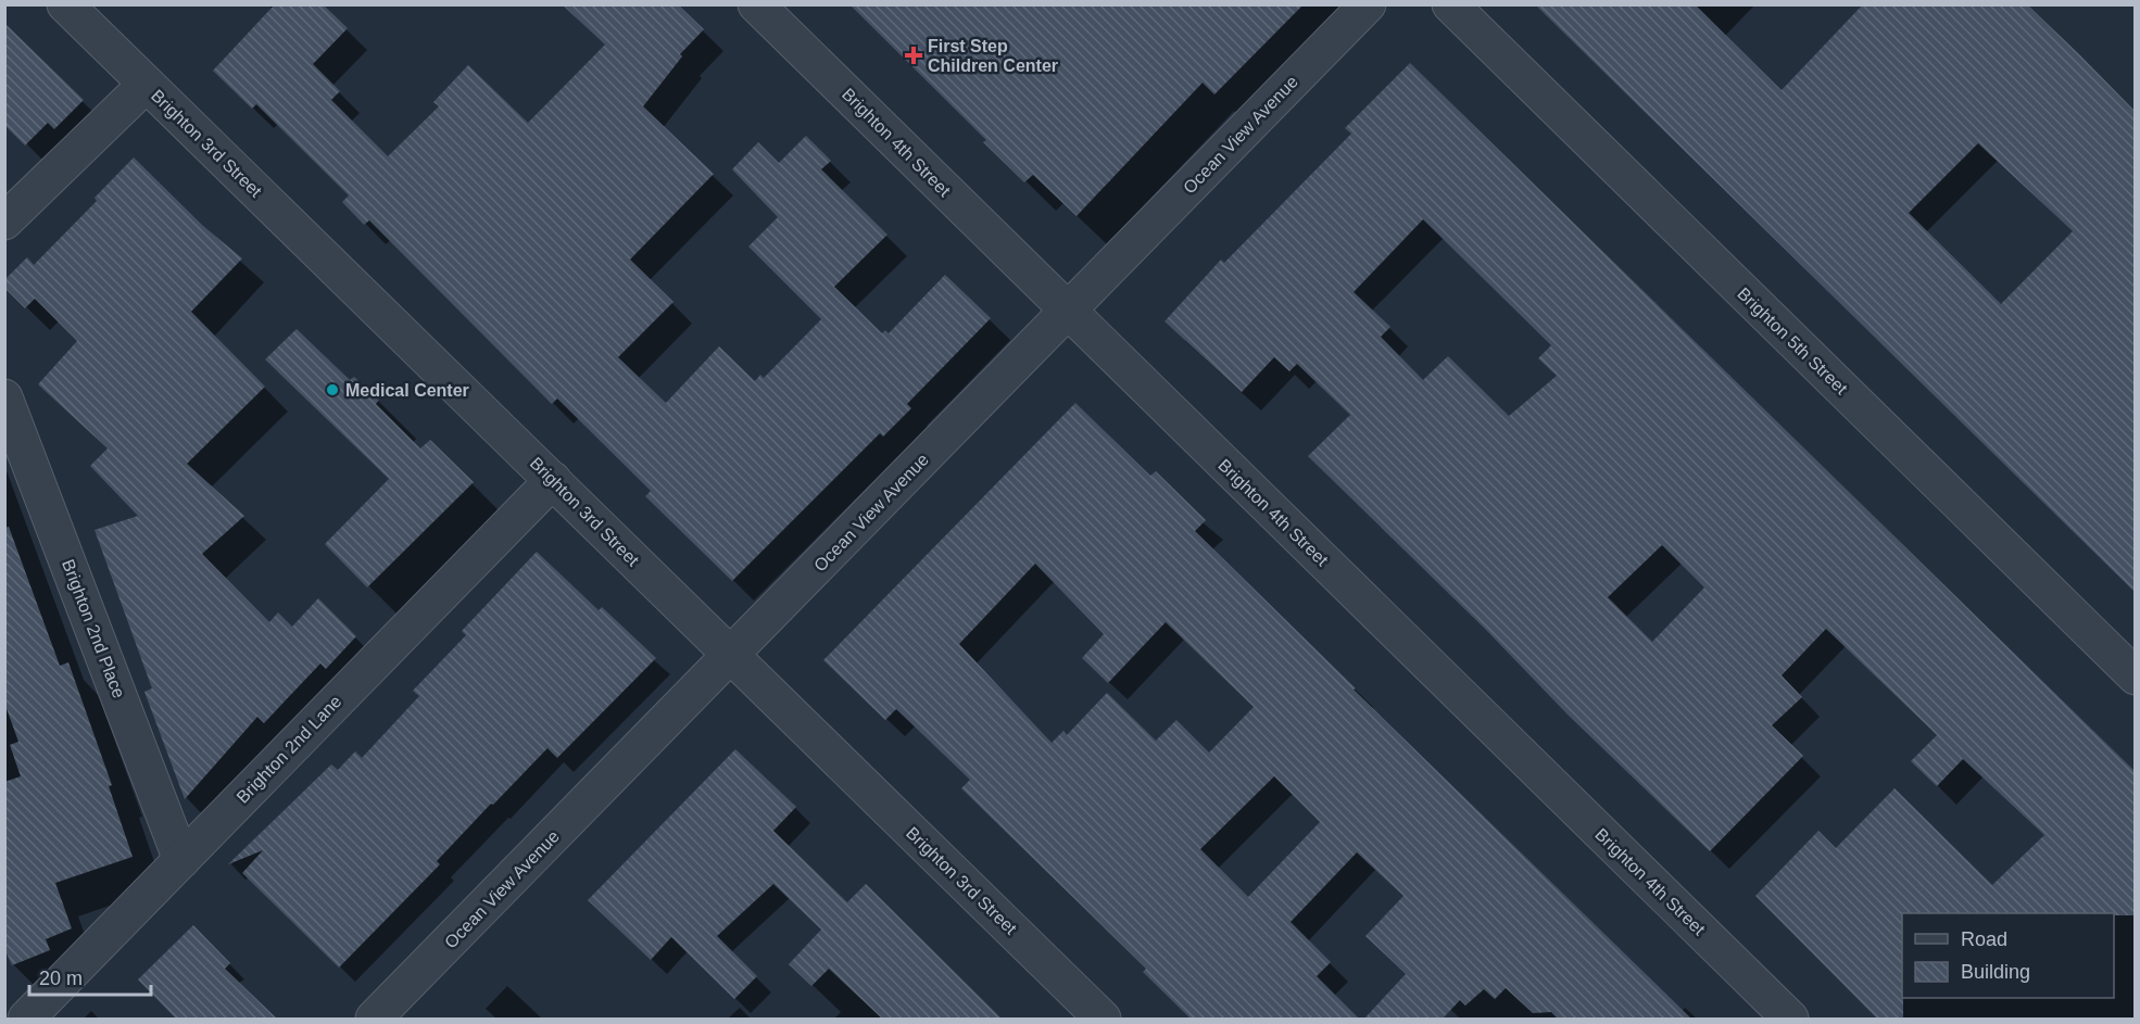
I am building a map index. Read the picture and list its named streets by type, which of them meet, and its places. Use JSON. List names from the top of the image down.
{
  "streets": {
    "street": [
      "Ocean View Avenue",
      "Brighton 4th Street",
      "Brighton 3rd Street",
      "Brighton 5th Street",
      "Brighton 2nd Place",
      "Brighton 2nd Lane"
    ]
  },
  "crossings": [
    ["Ocean View Avenue", "Brighton 4th Street"],
    ["Ocean View Avenue", "Brighton 3rd Street"],
    ["Brighton 3rd Street", "Brighton 2nd Lane"],
    ["Brighton 2nd Place", "Brighton 2nd Lane"]
  ],
  "places": {
    "health": ["First Step Children Center"],
    "other": ["Medical Center"]
  },
  "legend": ["Road", "Building"],
  "scale_bar": "20 m"
}
